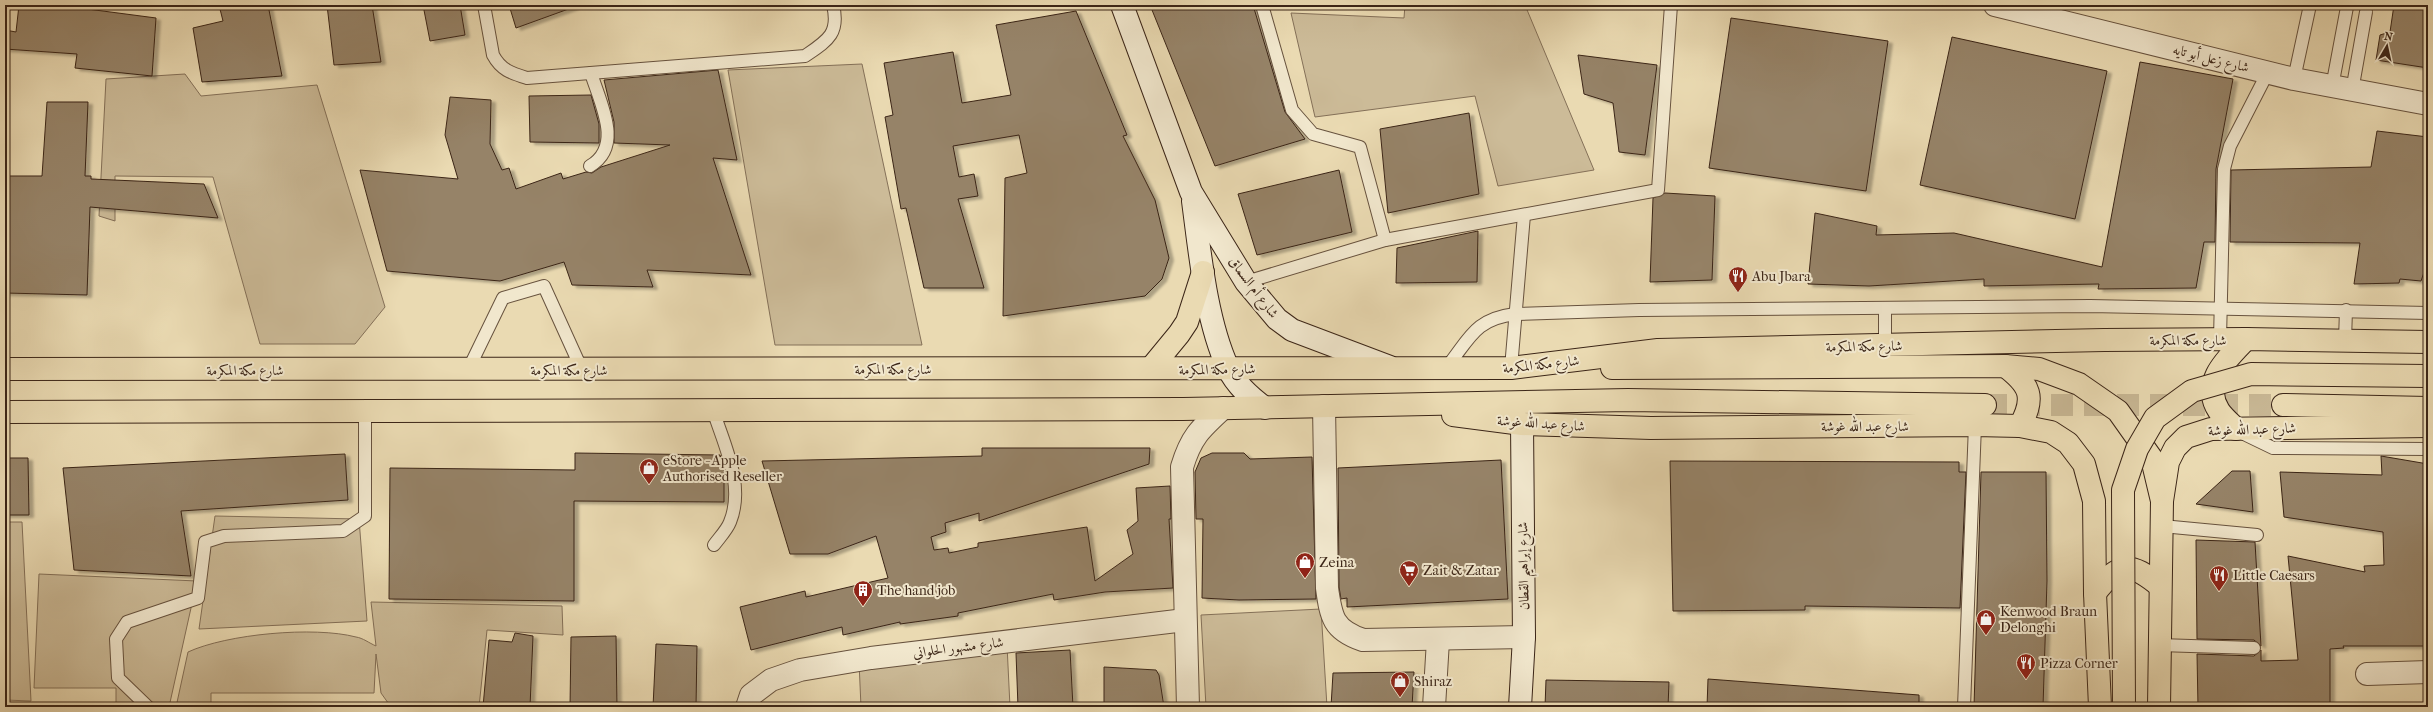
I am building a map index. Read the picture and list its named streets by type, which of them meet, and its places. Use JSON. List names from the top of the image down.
{
  "streets": {
    "main road": ["شارع مكة المكرمة", "شارع عبد الله غوشة"],
    "street": [
      "شارع زعل أبو تايه",
      "شارع أم السماق",
      "شارع إبراهيم القطان",
      "شارع مشهور الحلواني"
    ]
  },
  "crossings": [
    ["شارع أم السماق", "شارع مكة المكرمة"],
    ["شارع عبد الله غوشة", "شارع إبراهيم القطان"]
  ],
  "places": {
    "restaurant": ["Abu Jbara", "Little Caesars", "Pizza Corner"],
    "shop": [
      "eStore - Apple Authorised Reseller",
      "Zeina",
      "Kenwood Braun Delonghi",
      "Shiraz"
    ],
    "supermarket": ["Zait & Zatar"],
    "building": ["The hand job"]
  },
  "north": "top"
}
